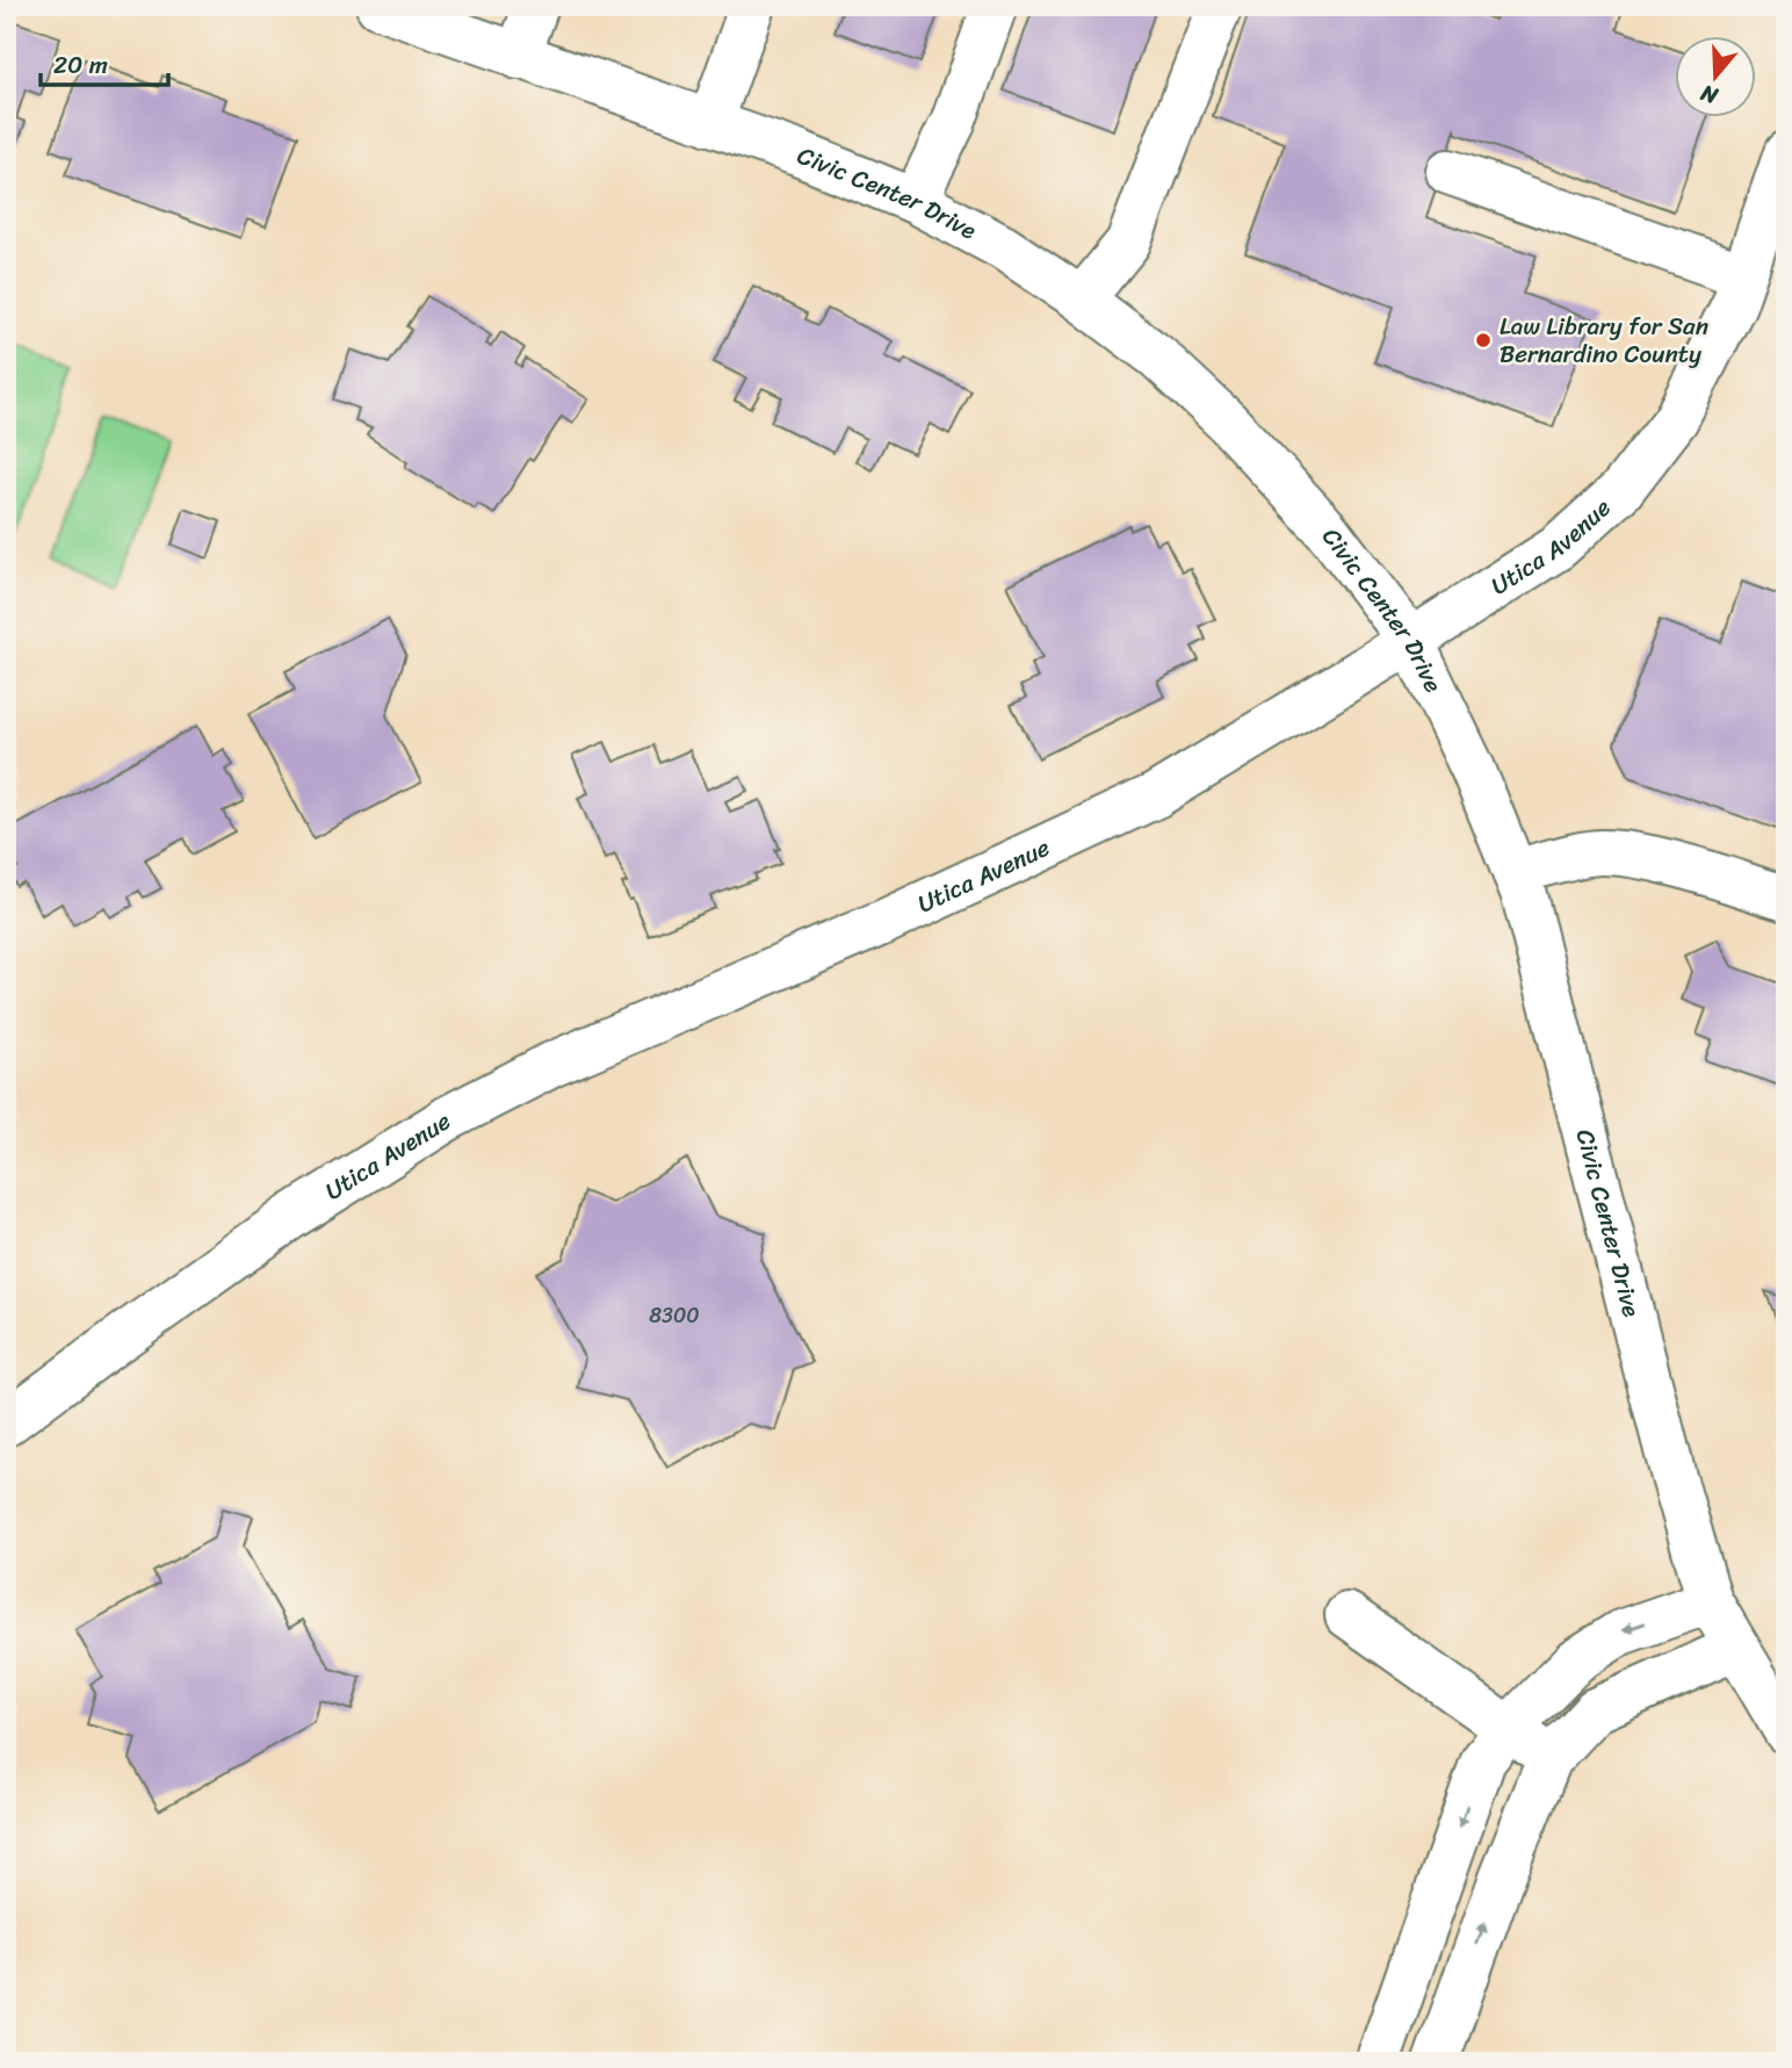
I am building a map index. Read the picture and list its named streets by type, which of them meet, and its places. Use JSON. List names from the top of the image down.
{
  "streets": {
    "street": ["Civic Center Drive", "Utica Avenue"]
  },
  "crossings": [
    ["Civic Center Drive", "Utica Avenue"]
  ],
  "places": ["Law Library for San Bernardino County"],
  "house_numbers": ["8300"],
  "scale_bar": "20 m",
  "north": "bottom"
}
